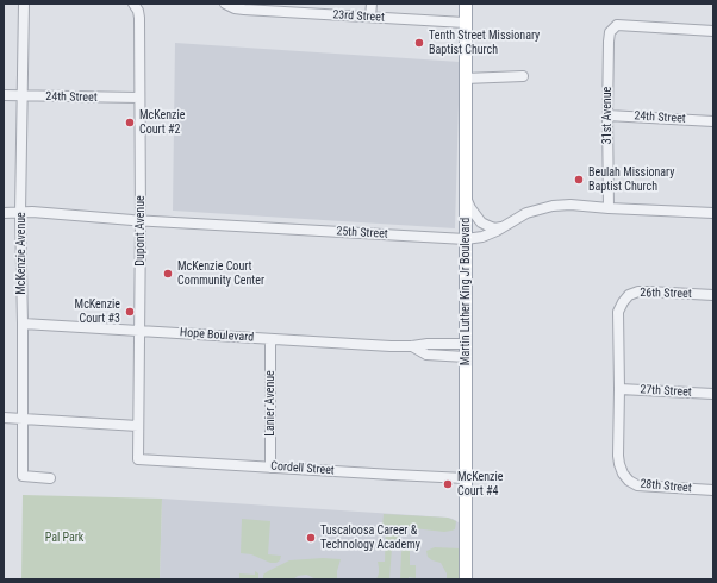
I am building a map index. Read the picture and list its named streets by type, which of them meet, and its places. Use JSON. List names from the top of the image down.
{
  "streets": {
    "main road": ["Martin Luther King Jr Boulevard"],
    "street": [
      "23rd Street",
      "24th Street",
      "31st Avenue",
      "Dupont Avenue",
      "25th Street",
      "McKenzie Avenue",
      "26th Street",
      "Hope Boulevard",
      "27th Street",
      "Lanier Avenue",
      "Cordell Street",
      "28th Street"
    ]
  },
  "crossings": [
    ["23rd Street", "Martin Luther King Jr Boulevard"],
    ["24th Street", "31st Avenue"],
    ["24th Street", "Dupont Avenue"],
    ["24th Street", "McKenzie Avenue"],
    ["31st Avenue", "25th Street"],
    ["Dupont Avenue", "25th Street"],
    ["Dupont Avenue", "Hope Boulevard"],
    ["Dupont Avenue", "Cordell Street"],
    ["25th Street", "McKenzie Avenue"],
    ["25th Street", "Martin Luther King Jr Boulevard"],
    ["McKenzie Avenue", "Hope Boulevard"],
    ["Martin Luther King Jr Boulevard", "Hope Boulevard"],
    ["Martin Luther King Jr Boulevard", "Cordell Street"],
    ["26th Street", "27th Street"],
    ["26th Street", "28th Street"],
    ["Hope Boulevard", "Lanier Avenue"],
    ["27th Street", "28th Street"],
    ["Lanier Avenue", "Cordell Street"]
  ],
  "parks": ["Pal Park"],
  "places": [
    "Tenth Street Missionary Baptist Church",
    "McKenzie Court #2",
    "Beulah Missionary Baptist Church",
    "McKenzie Court Community Center",
    "McKenzie Court #3",
    "McKenzie Court #4",
    "Tuscaloosa Career & Technology Academy"
  ]
}
